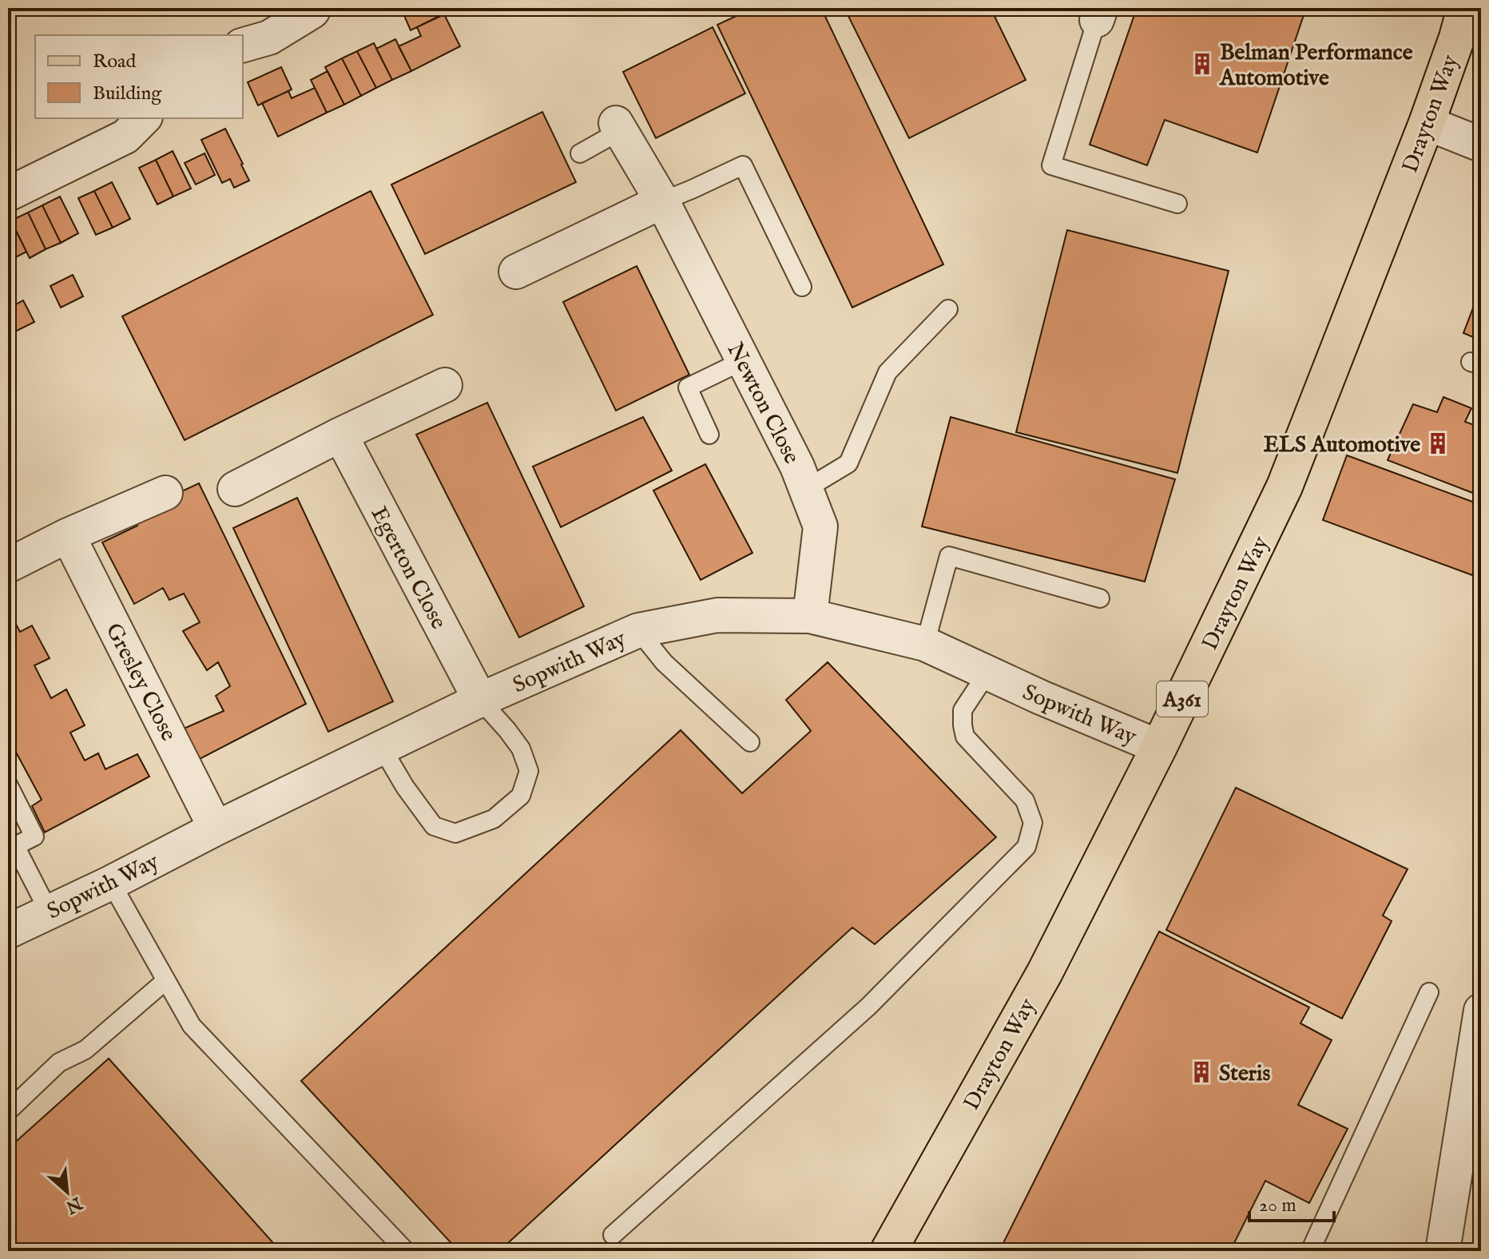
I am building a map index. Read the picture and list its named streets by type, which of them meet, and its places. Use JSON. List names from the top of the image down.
{
  "streets": {
    "main road": ["Drayton Way", "A361"],
    "street": [
      "Newton Close",
      "Egerton Close",
      "Sopwith Way",
      "Gresley Close"
    ]
  },
  "crossings": [
    ["Drayton Way", "Sopwith Way"],
    ["Newton Close", "Sopwith Way"],
    ["Egerton Close", "Sopwith Way"],
    ["Sopwith Way", "Gresley Close"]
  ],
  "places": {
    "building": ["Belman Performance Automotive", "ELS Automotive", "Steris"]
  },
  "legend": ["Road", "Building"],
  "scale_bar": "20 m",
  "north": "bottom right"
}
